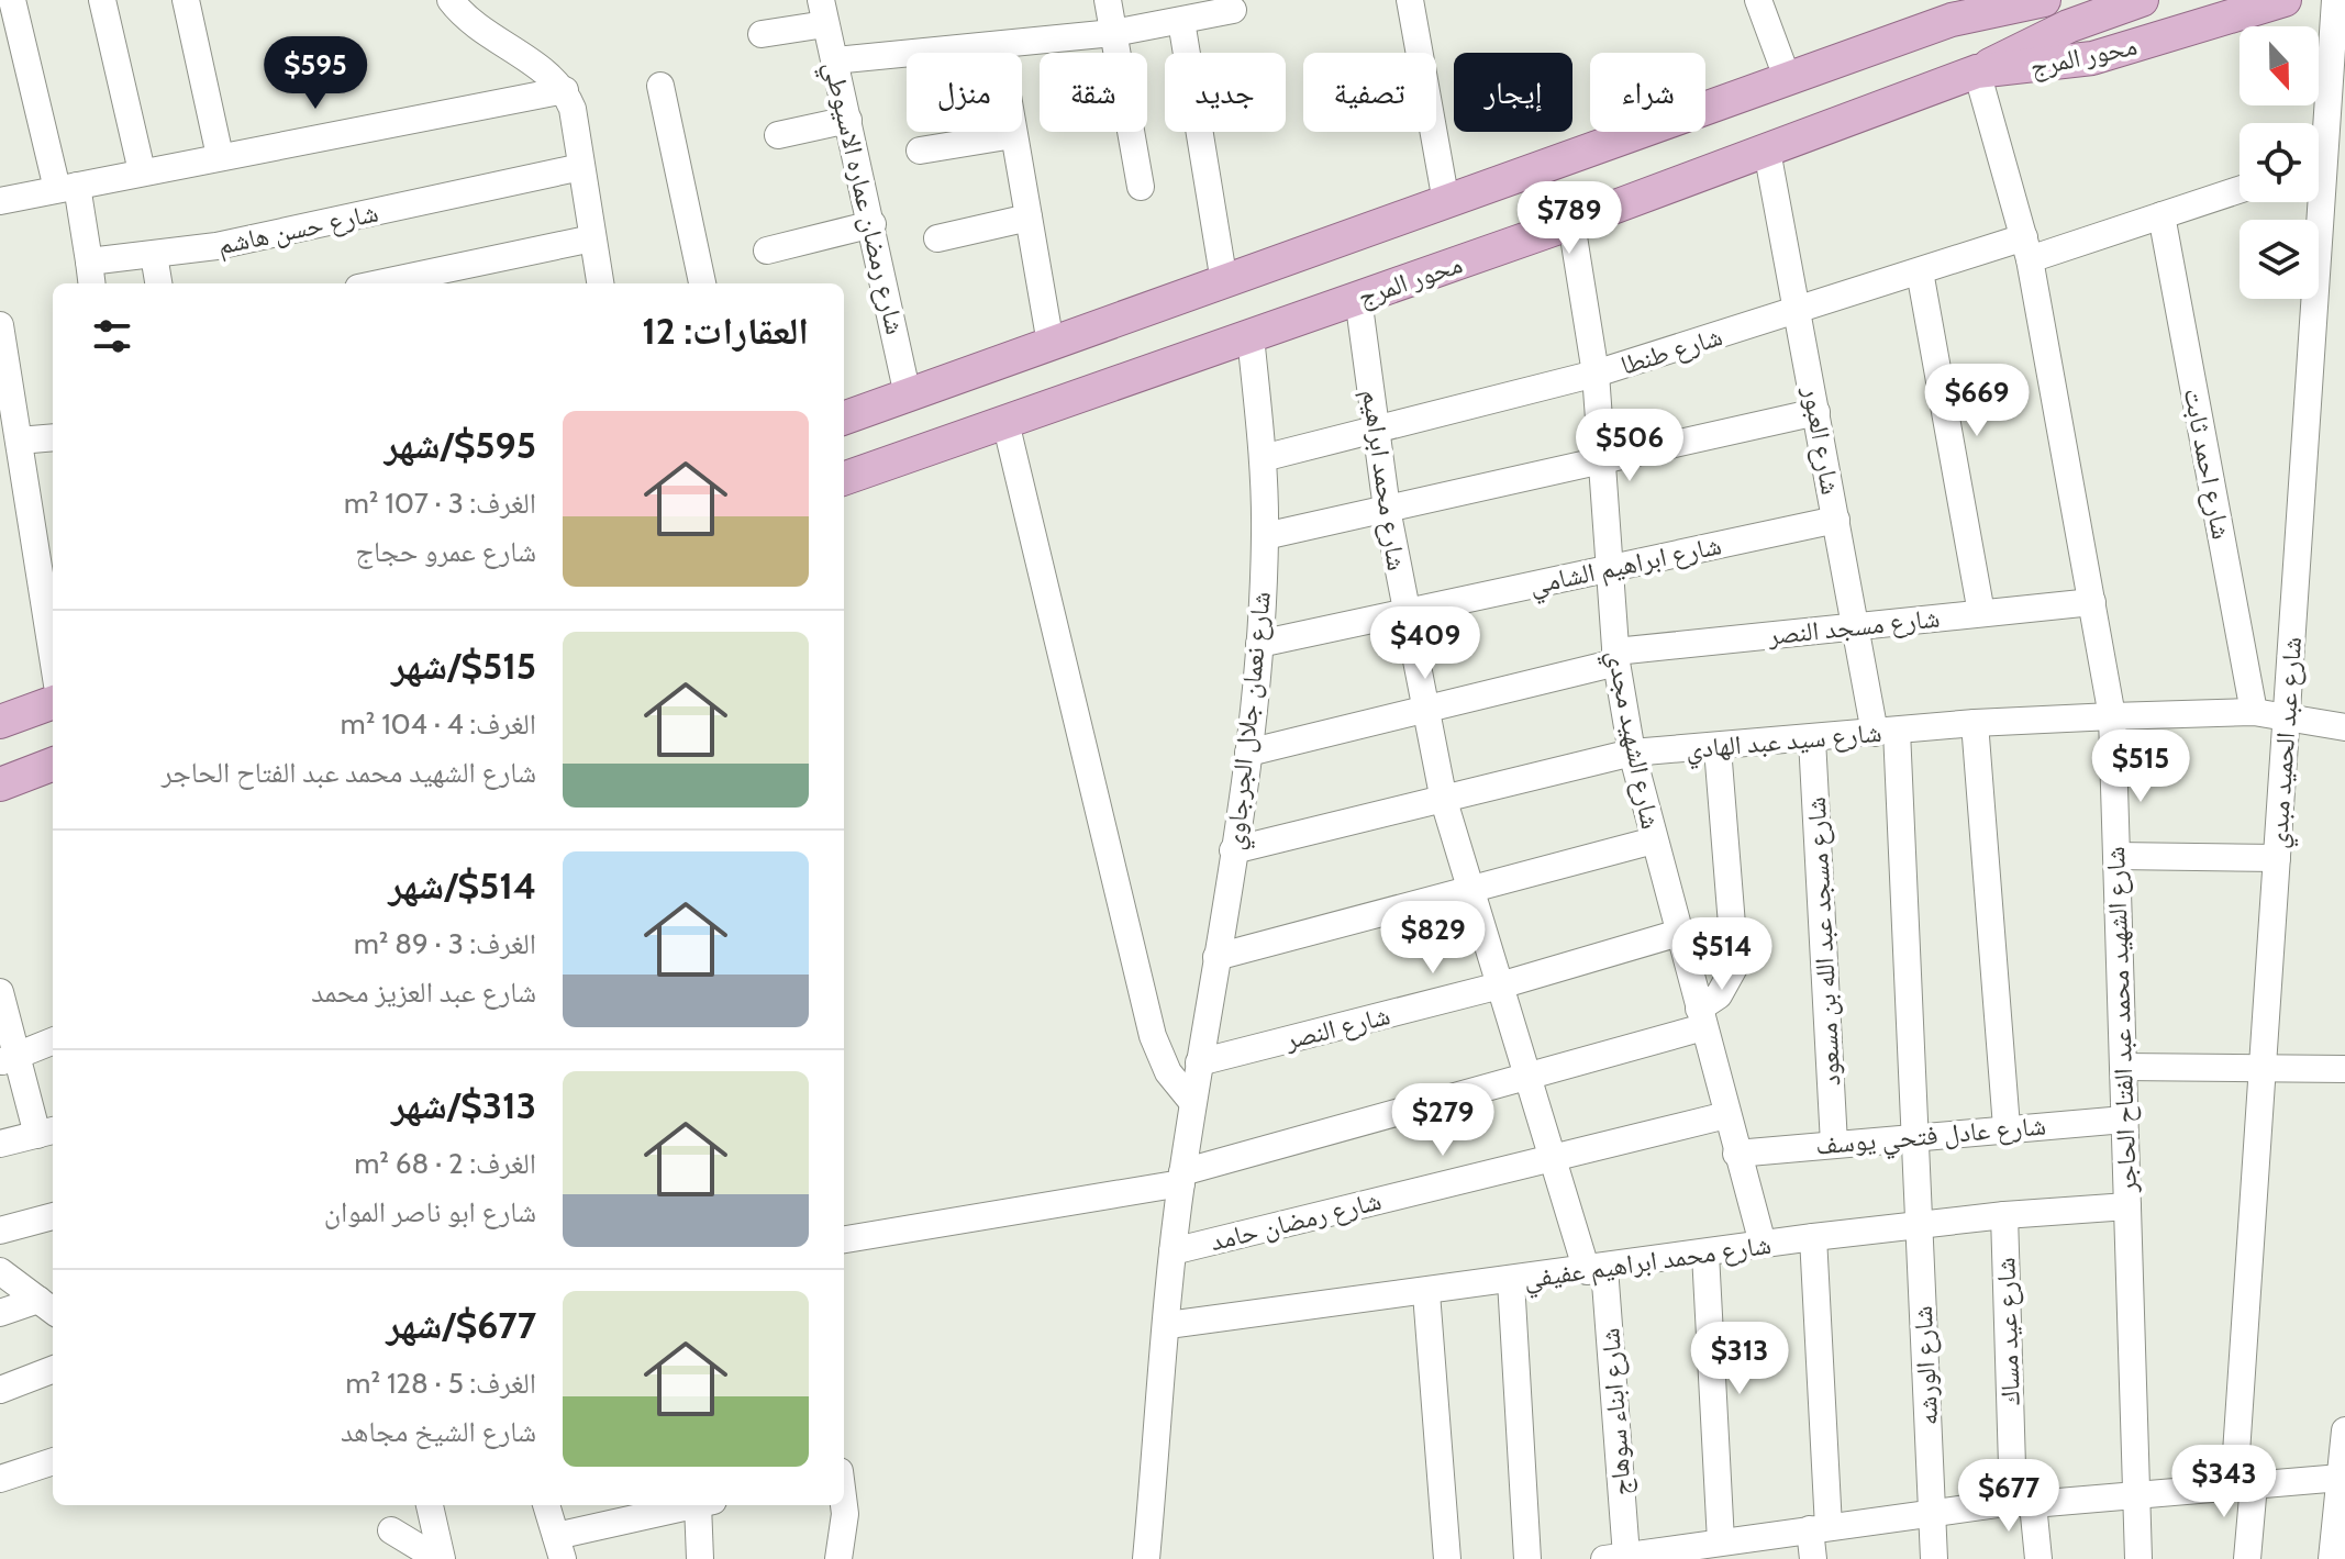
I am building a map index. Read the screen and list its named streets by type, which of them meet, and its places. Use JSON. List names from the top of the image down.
{
  "streets": {
    "main road": ["محور المرج"],
    "street": [
      "شارع رمضان عماره الاسيوطي",
      "شارع حسن هاشم",
      "شارع طنطا",
      "شارع العبور",
      "شارع احمد ثابت",
      "شارع محمد ابراهيم",
      "شارع ابراهيم الشامي",
      "شارع مسجد النصر",
      "شارع نعمان جلال الجرجاوي",
      "شارع الشهيد مجدي",
      "شارع سيد عبد الهادي",
      "شارع عبد الحميد مبدي",
      "شارع مسجد عبد الله بن مسعود",
      "شارع الشهيد محمد عبد الفتاح الحاجر",
      "شارع النصر",
      "شارع عادل فتحي يوسف",
      "شارع رمضان حامد",
      "شارع محمد ابراهيم عفيفي",
      "شارع عيد مساك",
      "شارع الورشه",
      "شارع ابناء سوهاج"
    ]
  },
  "crossings": [
    ["محور المرج", "شارع العبور"],
    ["محور المرج", "شارع محمد ابراهيم"],
    ["محور المرج", "شارع نعمان جلال الجرجاوي"],
    ["محور المرج", "شارع الشهيد مجدي"],
    ["محور المرج", "شارع الشهيد محمد عبد الفتاح الحاجر"],
    ["شارع طنطا", "شارع العبور"],
    ["شارع طنطا", "شارع احمد ثابت"],
    ["شارع طنطا", "شارع محمد ابراهيم"],
    ["شارع طنطا", "شارع نعمان جلال الجرجاوي"],
    ["شارع طنطا", "شارع الشهيد مجدي"],
    ["شارع طنطا", "شارع الشهيد محمد عبد الفتاح الحاجر"],
    ["شارع العبور", "شارع ابراهيم الشامي"],
    ["شارع العبور", "شارع مسجد النصر"],
    ["شارع العبور", "شارع سيد عبد الهادي"],
    ["شارع العبور", "شارع عادل فتحي يوسف"],
    ["شارع العبور", "شارع محمد ابراهيم عفيفي"],
    ["شارع العبور", "شارع الورشه"],
    ["شارع احمد ثابت", "شارع سيد عبد الهادي"],
    ["شارع محمد ابراهيم", "شارع ابراهيم الشامي"],
    ["شارع محمد ابراهيم", "شارع مسجد النصر"],
    ["شارع محمد ابراهيم", "شارع سيد عبد الهادي"],
    ["شارع محمد ابراهيم", "شارع النصر"],
    ["شارع محمد ابراهيم", "شارع رمضان حامد"],
    ["شارع محمد ابراهيم", "شارع محمد ابراهيم عفيفي"],
    ["شارع محمد ابراهيم", "شارع ابناء سوهاج"],
    ["شارع ابراهيم الشامي", "شارع نعمان جلال الجرجاوي"],
    ["شارع ابراهيم الشامي", "شارع الشهيد مجدي"],
    ["شارع مسجد النصر", "شارع نعمان جلال الجرجاوي"],
    ["شارع مسجد النصر", "شارع الشهيد مجدي"],
    ["شارع مسجد النصر", "شارع الشهيد محمد عبد الفتاح الحاجر"],
    ["شارع نعمان جلال الجرجاوي", "شارع سيد عبد الهادي"],
    ["شارع نعمان جلال الجرجاوي", "شارع النصر"],
    ["شارع نعمان جلال الجرجاوي", "شارع رمضان حامد"],
    ["شارع نعمان جلال الجرجاوي", "شارع محمد ابراهيم عفيفي"],
    ["شارع الشهيد مجدي", "شارع سيد عبد الهادي"],
    ["شارع الشهيد مجدي", "شارع النصر"],
    ["شارع الشهيد مجدي", "شارع عادل فتحي يوسف"],
    ["شارع الشهيد مجدي", "شارع رمضان حامد"],
    ["شارع الشهيد مجدي", "شارع محمد ابراهيم عفيفي"],
    ["شارع سيد عبد الهادي", "شارع عبد الحميد مبدي"],
    ["شارع سيد عبد الهادي", "شارع مسجد عبد الله بن مسعود"],
    ["شارع سيد عبد الهادي", "شارع الشهيد محمد عبد الفتاح الحاجر"],
    ["شارع مسجد عبد الله بن مسعود", "شارع عادل فتحي يوسف"],
    ["شارع الشهيد محمد عبد الفتاح الحاجر", "شارع عادل فتحي يوسف"],
    ["شارع الشهيد محمد عبد الفتاح الحاجر", "شارع محمد ابراهيم عفيفي"],
    ["شارع محمد ابراهيم عفيفي", "شارع عيد مساك"],
    ["شارع محمد ابراهيم عفيفي", "شارع الورشه"],
    ["شارع محمد ابراهيم عفيفي", "شارع ابناء سوهاج"]
  ],
  "north": "bottom",
  "page": {
    "price": [
      "$595",
      "$789",
      "$669",
      "$506",
      "$409",
      "$515",
      "$829",
      "$514",
      "$279",
      "$313",
      "$343",
      "$677"
    ],
    "chip": [
      "شراء",
      "إيجار",
      "تصفية",
      "جديد",
      "شقة",
      "منزل"
    ],
    "heading": "العقارات: 12",
    "list": [
      {
        "name": "$595/شهر",
        "note": "الغرف: 3 · 107 m² · شارع عمرو حجاج"
      },
      {
        "name": "$515/شهر",
        "note": "الغرف: 4 · 104 m² · شارع الشهيد محمد عبد الفتاح الحاجر"
      },
      {
        "name": "$514/شهر",
        "note": "الغرف: 3 · 89 m² · شارع عبد العزيز محمد"
      },
      {
        "name": "$313/شهر",
        "note": "الغرف: 2 · 68 m² · شارع ابو ناصر الموان"
      },
      {
        "name": "$677/شهر",
        "note": "الغرف: 5 · 128 m² · شارع الشيخ مجاهد"
      }
    ]
  }
}
